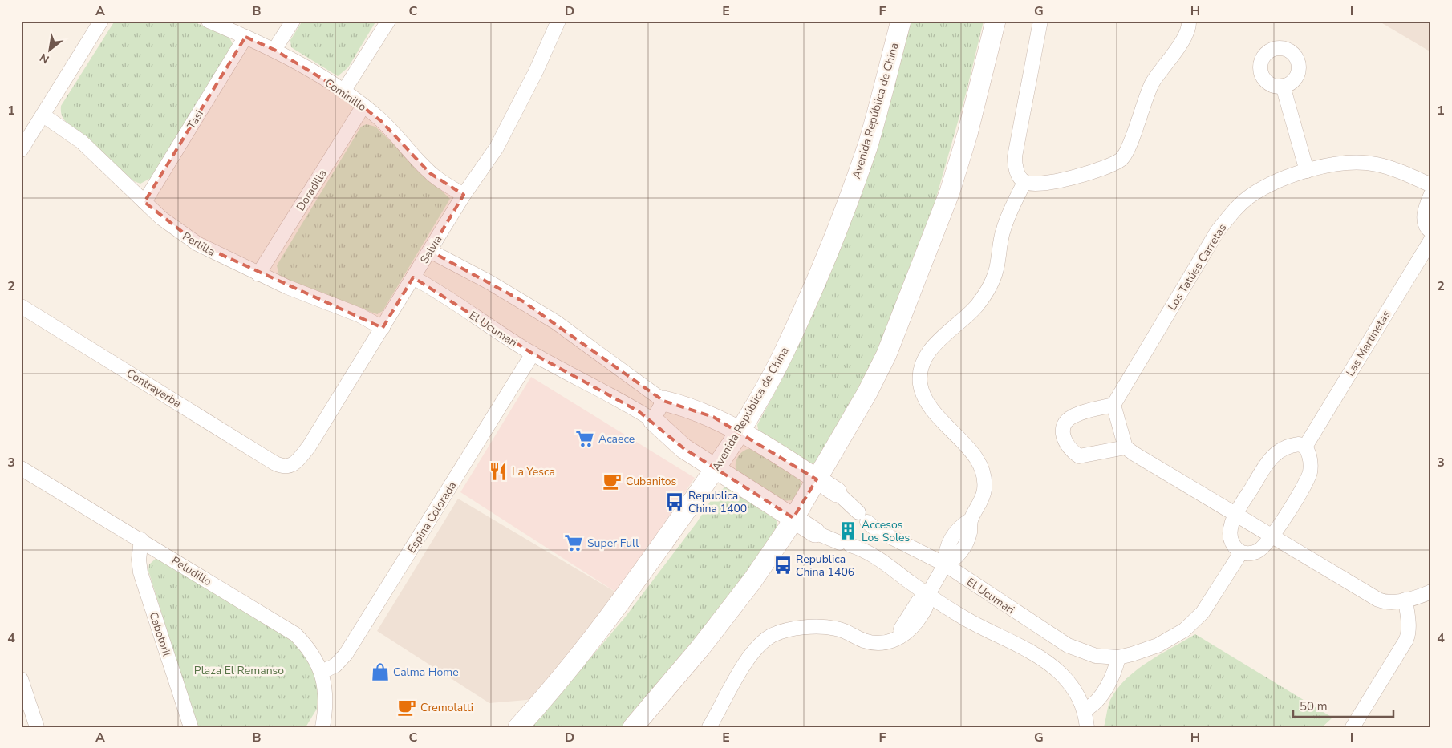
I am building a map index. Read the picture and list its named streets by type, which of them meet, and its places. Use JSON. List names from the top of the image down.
{
  "streets": {
    "main road": ["Avenida República de China"],
    "street": [
      "Cominillo",
      "Tasi",
      "Doradilla",
      "Perlilla",
      "Salvia",
      "Los Tatúes Carretas",
      "El Ucumari",
      "Las Martinetas",
      "Contrayerba",
      "Espina Colorada",
      "Peludillo",
      "Cabotoril"
    ]
  },
  "crossings": [
    ["Cominillo", "Tasi"],
    ["Cominillo", "Doradilla"],
    ["Cominillo", "Salvia"],
    ["Tasi", "Perlilla"],
    ["Doradilla", "Perlilla"],
    ["Perlilla", "Salvia"],
    ["Salvia", "El Ucumari"],
    ["Salvia", "Contrayerba"],
    ["El Ucumari", "Espina Colorada"],
    ["Espina Colorada", "Peludillo"],
    ["Peludillo", "Cabotoril"]
  ],
  "parks": ["Plaza El Remanso"],
  "places": {
    "supermarket": ["Acaece", "Super Full"],
    "restaurant": ["La Yesca"],
    "cafe": ["Cubanitos", "Cremolatti"],
    "bus stop": ["Republica China 1400", "Republica China 1406"],
    "building": ["Accesos Los Soles"],
    "shop": ["Calma Home"]
  },
  "scale_bar": "50 m",
  "north": "bottom left",
  "grid": {
    "columns": [
      "A",
      "B",
      "C",
      "D",
      "E",
      "F",
      "G",
      "H",
      "I"
    ],
    "rows": [
      "1",
      "2",
      "3",
      "4"
    ]
  }
}
